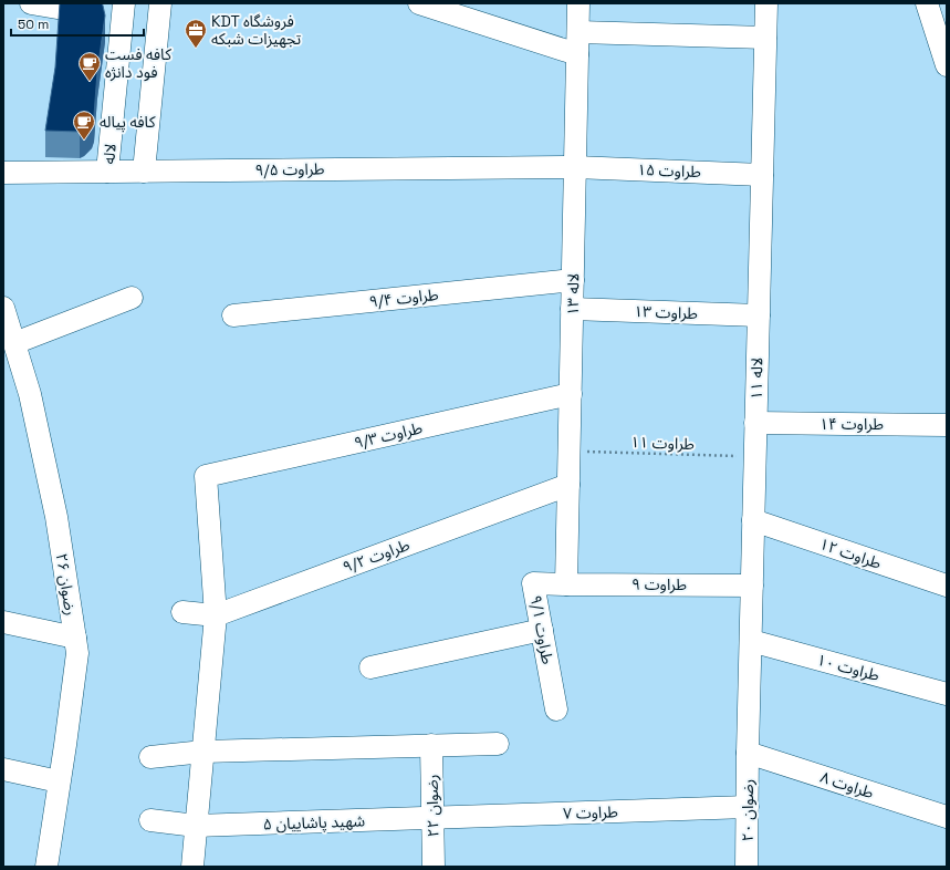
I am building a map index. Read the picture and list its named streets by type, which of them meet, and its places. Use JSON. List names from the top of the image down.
{
  "streets": {
    "street": [
      "لاله",
      "طراوت ۹/۵",
      "طراوت ۱۵",
      "لاله ۱۳",
      "طراوت ۹/۴",
      "طراوت ۱۳",
      "لاله ۱۱",
      "طراوت ۱۴",
      "طراوت ۹/۳",
      "طراوت ۱۲",
      "طراوت ۹/۲",
      "رضوان ۲۶",
      "طراوت ۹",
      "طراوت ۹/۱",
      "طراوت ۱۰",
      "طراوت ۸",
      "رضوان ۲۲",
      "رضوان ۲۰",
      "طراوت ۷",
      "شهید پاشاییان ۵"
    ],
    "path": ["طراوت ۱۱"]
  },
  "crossings": [
    ["لاله", "طراوت ۹/۵"],
    ["طراوت ۹/۵", "طراوت ۱۵"],
    ["طراوت ۹/۵", "لاله ۱۳"],
    ["طراوت ۱۵", "لاله ۱۳"],
    ["طراوت ۱۵", "لاله ۱۱"],
    ["لاله ۱۳", "طراوت ۹/۴"],
    ["لاله ۱۳", "طراوت ۱۳"],
    ["لاله ۱۳", "طراوت ۹/۳"],
    ["لاله ۱۳", "طراوت ۱۱"],
    ["لاله ۱۳", "طراوت ۹/۲"],
    ["لاله ۱۳", "طراوت ۹"],
    ["لاله ۱۳", "طراوت ۹/۱"],
    ["طراوت ۱۳", "لاله ۱۱"],
    ["لاله ۱۱", "طراوت ۱۴"],
    ["لاله ۱۱", "طراوت ۱۱"],
    ["لاله ۱۱", "طراوت ۱۲"],
    ["لاله ۱۱", "طراوت ۹"],
    ["لاله ۱۱", "طراوت ۱۰"],
    ["لاله ۱۱", "طراوت ۸"],
    ["لاله ۱۱", "رضوان ۲۰"],
    ["طراوت ۹/۳", "طراوت ۹/۲"],
    ["طراوت ۹", "طراوت ۹/۱"],
    ["طراوت ۸", "رضوان ۲۰"],
    ["رضوان ۲۲", "طراوت ۷"],
    ["رضوان ۲۲", "شهید پاشاییان ۵"],
    ["رضوان ۲۰", "طراوت ۷"],
    ["طراوت ۷", "شهید پاشاییان ۵"]
  ],
  "places": {
    "office": ["KDT فروشگاه تجهیزات شبکه"],
    "cafe": ["کافه فست فود دانژه", "کافه پیاله"]
  },
  "scale_bar": "50 m"
}
